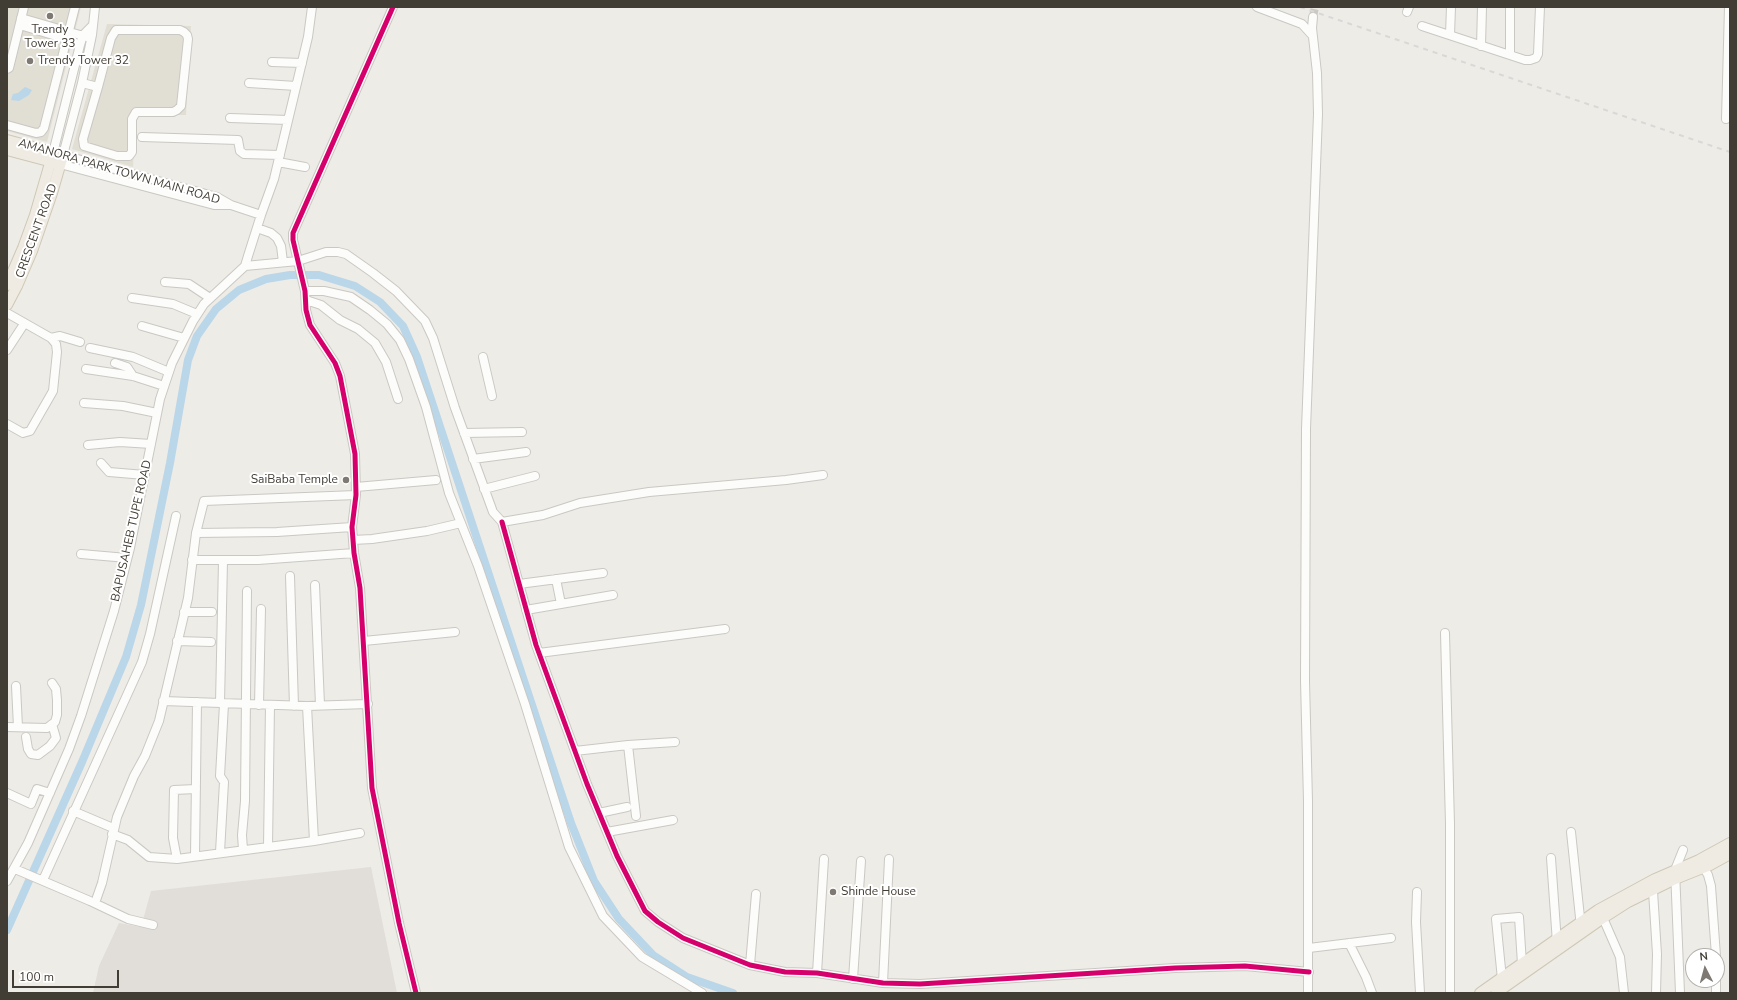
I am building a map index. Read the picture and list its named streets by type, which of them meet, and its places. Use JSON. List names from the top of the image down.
{
  "streets": {
    "main road": ["AMANORA PARK TOWN MAIN ROAD", "CRESCENT ROAD"],
    "street": ["BAPUSAHEB TUPE ROAD"]
  },
  "crossings": [
    ["AMANORA PARK TOWN MAIN ROAD", "CRESCENT ROAD"]
  ],
  "places": [
    "Trendy Tower 33",
    "Trendy Tower 32",
    "SaiBaba Temple",
    "Shinde House"
  ],
  "scale_bar": "100 m",
  "north": "top"
}
